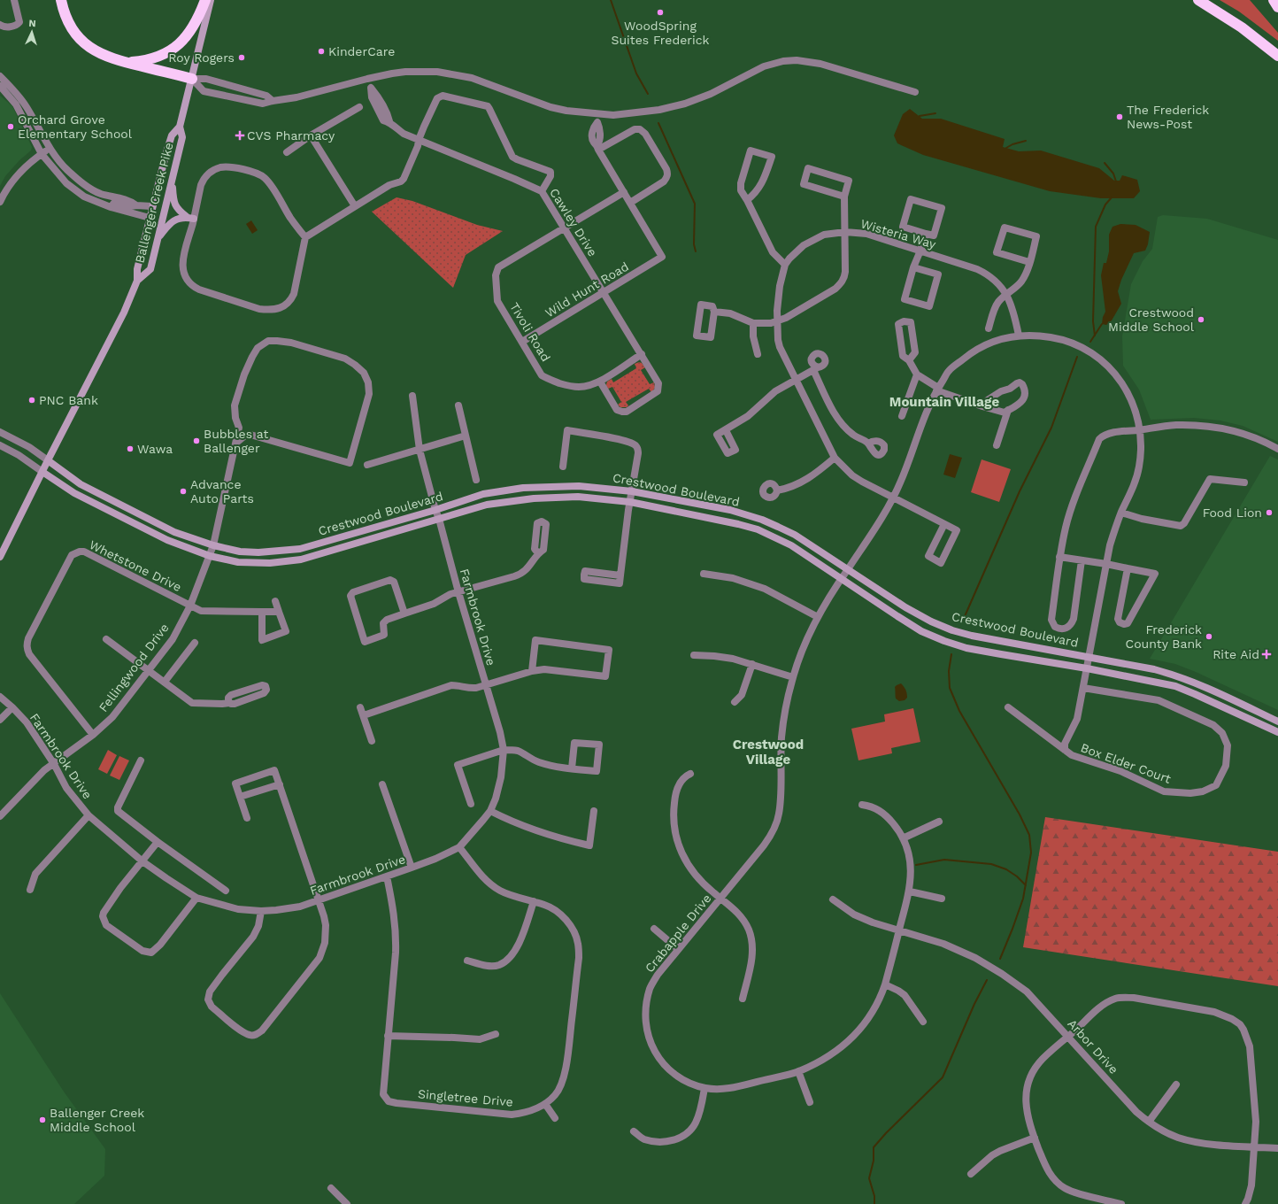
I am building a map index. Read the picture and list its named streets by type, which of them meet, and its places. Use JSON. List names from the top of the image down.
{
  "streets": {
    "main road": ["Ballenger Creek Pike", "Crestwood Boulevard"],
    "street": [
      "Cawley Drive",
      "Wisteria Way",
      "Wild Hunt Road",
      "Tivoli Road",
      "Whetstone Drive",
      "Farmbrook Drive",
      "Fellingwood Drive",
      "Box Elder Court",
      "Crabapple Drive",
      "Arbor Drive",
      "Singletree Drive"
    ]
  },
  "crossings": [
    ["Ballenger Creek Pike", "Crestwood Boulevard"],
    ["Cawley Drive", "Wild Hunt Road"],
    ["Cawley Drive", "Tivoli Road"],
    ["Wisteria Way", "Crabapple Drive"],
    ["Wild Hunt Road", "Tivoli Road"],
    ["Crestwood Boulevard", "Farmbrook Drive"],
    ["Crestwood Boulevard", "Fellingwood Drive"],
    ["Crestwood Boulevard", "Crabapple Drive"],
    ["Whetstone Drive", "Fellingwood Drive"],
    ["Farmbrook Drive", "Fellingwood Drive"],
    ["Farmbrook Drive", "Singletree Drive"],
    ["Box Elder Court", "Crabapple Drive"],
    ["Crabapple Drive", "Arbor Drive"]
  ],
  "districts": ["Mountain Village", "Crestwood Village"],
  "places": {
    "other": [
      "WoodSpring Suites Frederick",
      "KinderCare",
      "Roy Rogers",
      "The Frederick News-Post",
      "Orchard Grove Elementary School",
      "Crestwood Middle School",
      "PNC Bank",
      "Bubbles at Ballenger",
      "Wawa",
      "Advance Auto Parts",
      "Food Lion",
      "Frederick County Bank",
      "Ballenger Creek Middle School"
    ],
    "health": ["CVS Pharmacy", "Rite Aid"]
  },
  "north": "top"
}
